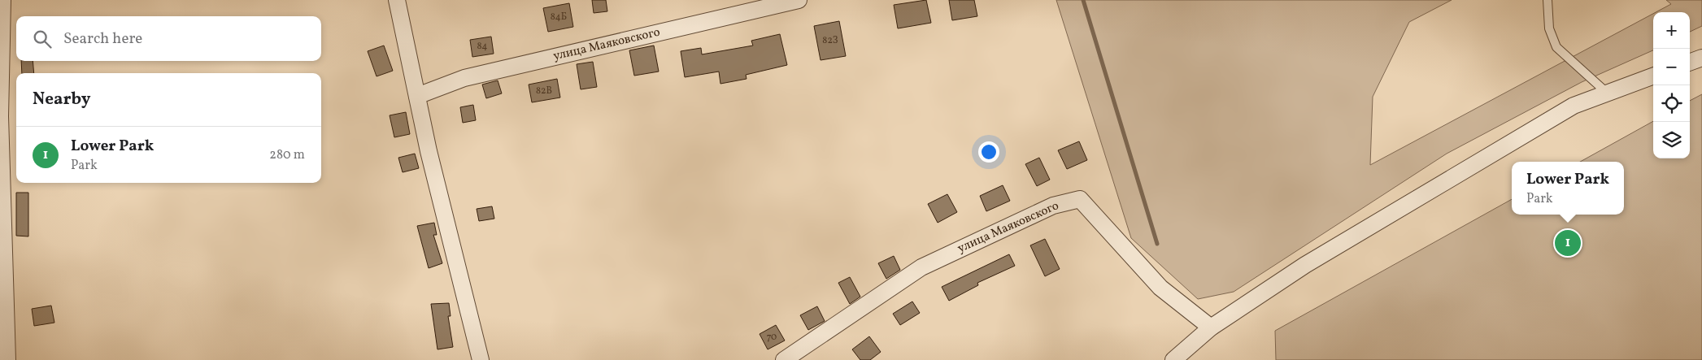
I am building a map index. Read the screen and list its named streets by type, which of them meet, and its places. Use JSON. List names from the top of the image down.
{
  "streets": {
    "street": ["улица Маяковского"]
  },
  "house_numbers": [
    "84Б",
    "82З",
    "84",
    "82В",
    "70"
  ],
  "page": {
    "map_buttons": ["+", "−"],
    "search": "Search here",
    "heading": "Nearby",
    "list": [
      {
        "mark": "1",
        "name": "Lower Park",
        "note": "Park",
        "value": "280 m"
      }
    ],
    "popup": ["Lower Park", "Park"],
    "pins": "1"
  }
}
